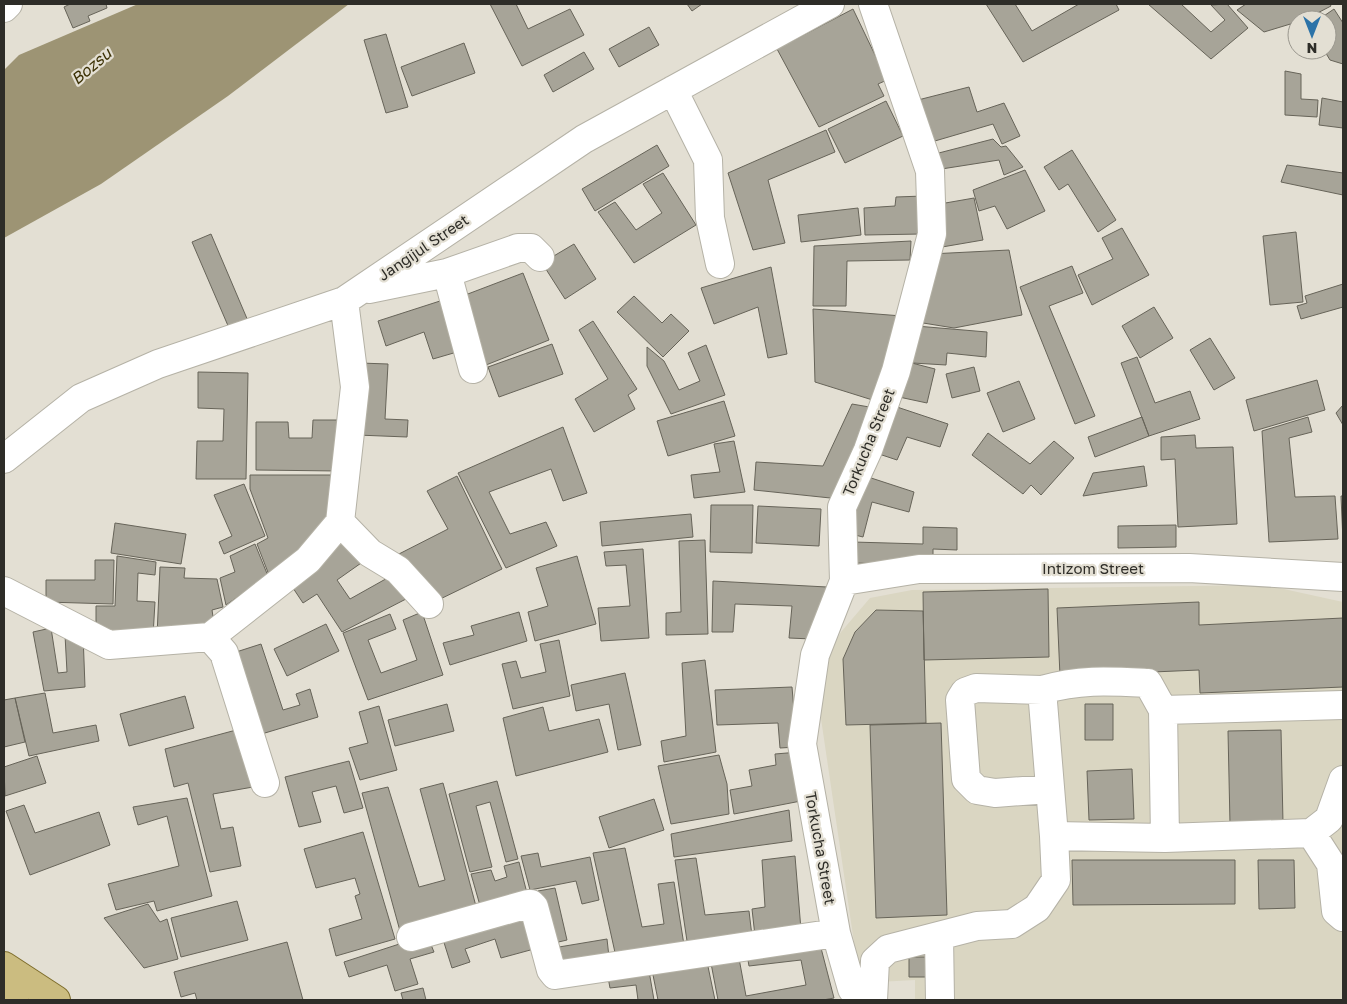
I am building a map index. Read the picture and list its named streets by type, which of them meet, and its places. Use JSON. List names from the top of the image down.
{
  "streets": {
    "street": ["Jangijul Street", "Torkucha Street", "Intizom Street"]
  },
  "crossings": [
    ["Torkucha Street", "Intizom Street"]
  ],
  "water": ["Bozsu"],
  "north": "bottom"
}
